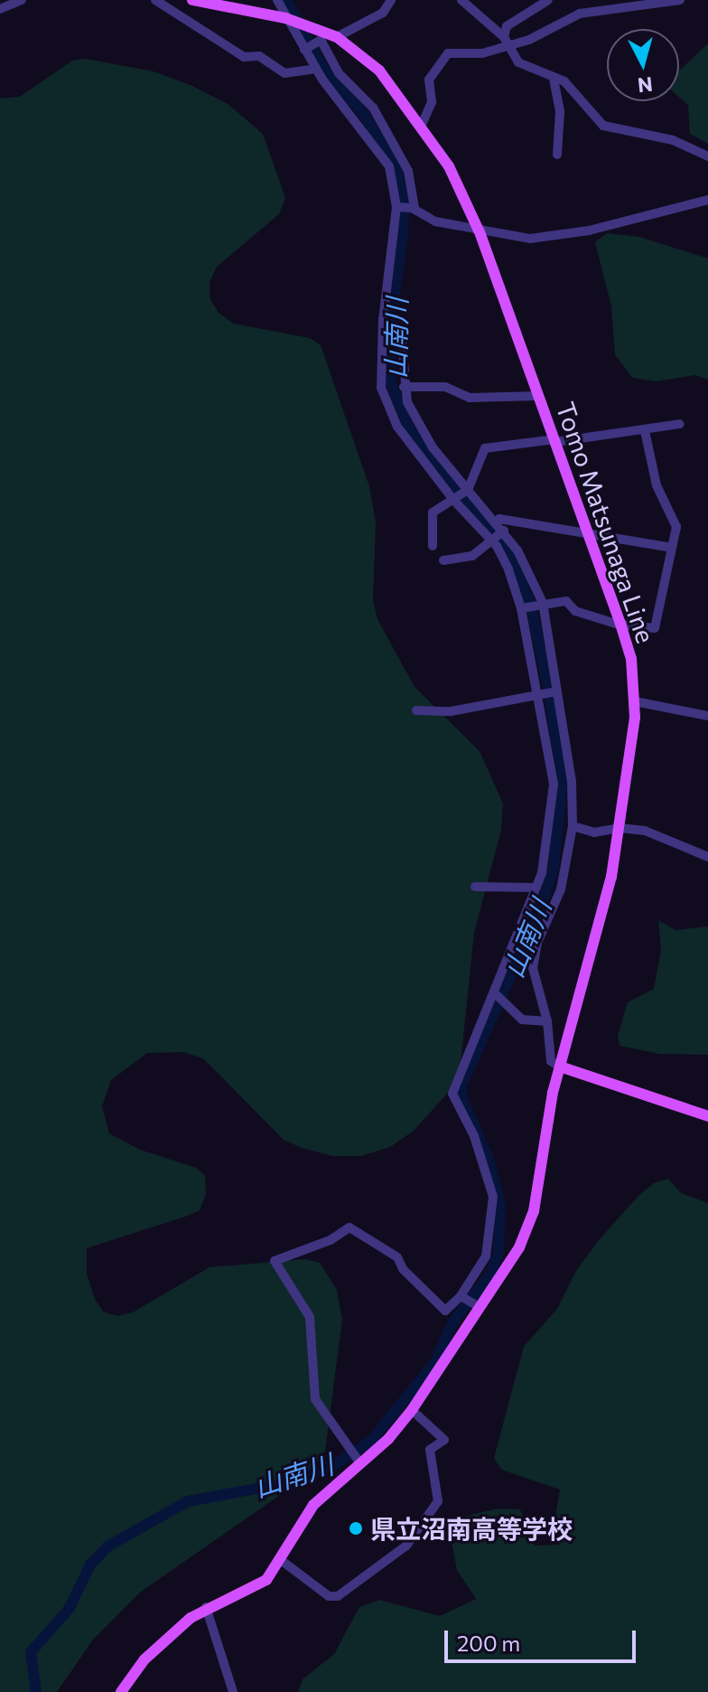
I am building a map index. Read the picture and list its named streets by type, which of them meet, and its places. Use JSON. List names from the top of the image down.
{
  "streets": {
    "main road": ["Tomo Matsunaga Line"]
  },
  "water": ["山南川"],
  "places": ["県立沼南高等学校"],
  "scale_bar": "200 m",
  "north": "bottom"
}
